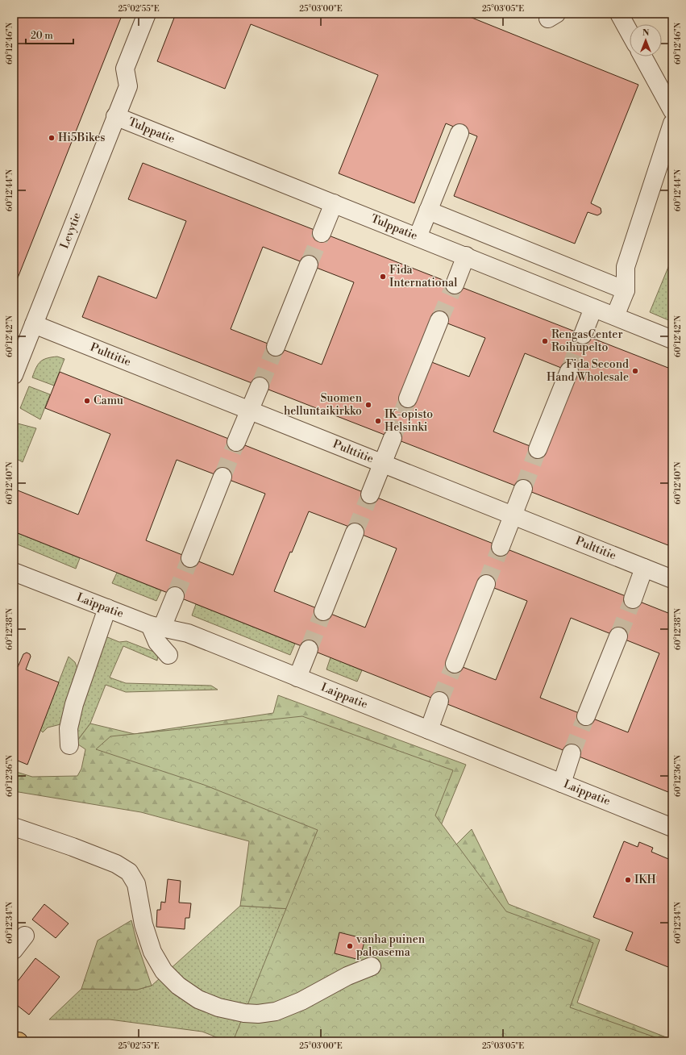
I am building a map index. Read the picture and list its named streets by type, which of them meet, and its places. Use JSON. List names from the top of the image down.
{
  "streets": {
    "street": [
      "Tulppatie",
      "Levytie",
      "Pulttitie",
      "Laippatie"
    ]
  },
  "crossings": [
    ["Tulppatie", "Levytie"],
    ["Levytie", "Pulttitie"]
  ],
  "places": [
    "Hi5Bikes",
    "Fida International",
    "RengasCenter Roihupelto",
    "Fida Second Hand Wholesale",
    "Camu",
    "Suomen helluntaikirkko",
    "IK-opisto Helsinki",
    "IKH",
    "vanha puinen paloasema"
  ],
  "scale_bar": "20 m",
  "north": "top",
  "coordinates": [
    "25°02'55\"E",
    "25°03'00\"E",
    "25°03'05\"E",
    "60°12'46\"N",
    "60°12'44\"N",
    "60°12'42\"N",
    "60°12'40\"N",
    "60°12'38\"N",
    "60°12'36\"N",
    "60°12'34\"N"
  ]
}
